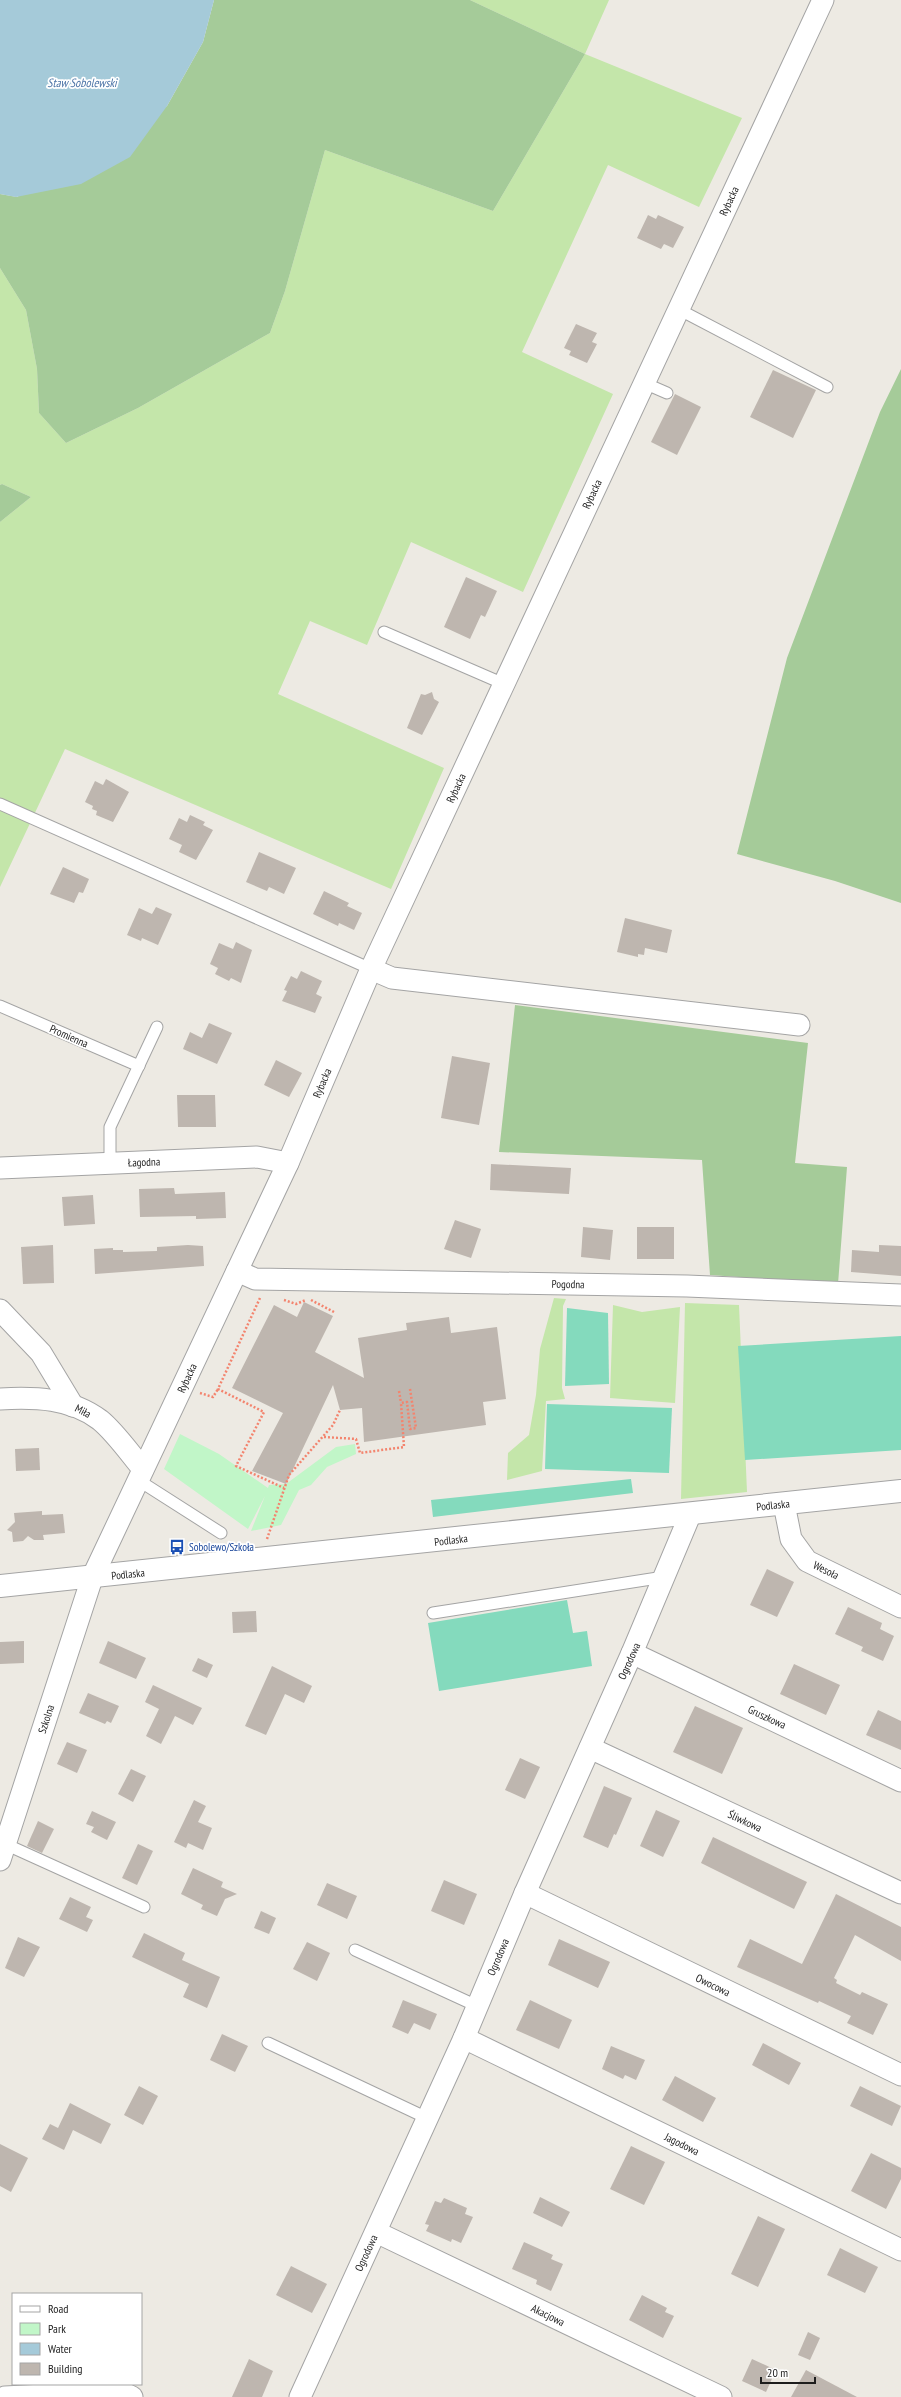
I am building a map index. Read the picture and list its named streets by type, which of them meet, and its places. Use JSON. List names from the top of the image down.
{
  "streets": {
    "street": [
      "Rybacka",
      "Łagodna",
      "Pogodna",
      "Miła",
      "Podlaska",
      "Wesoła",
      "Ogrodowa",
      "Gruszkowa",
      "Szkolna",
      "Śliwkowa",
      "Owocowa",
      "Jagodowa",
      "Akacjowa"
    ],
    "lane": ["Promienna"]
  },
  "crossings": [
    ["Rybacka", "Łagodna"],
    ["Rybacka", "Pogodna"],
    ["Rybacka", "Miła"],
    ["Rybacka", "Podlaska"],
    ["Rybacka", "Szkolna"],
    ["Podlaska", "Wesoła"],
    ["Podlaska", "Ogrodowa"],
    ["Podlaska", "Szkolna"],
    ["Ogrodowa", "Gruszkowa"],
    ["Ogrodowa", "Śliwkowa"],
    ["Ogrodowa", "Owocowa"],
    ["Ogrodowa", "Jagodowa"],
    ["Ogrodowa", "Akacjowa"]
  ],
  "water": ["Staw Sobolewski"],
  "places": {
    "bus stop": ["Sobolewo/Szkoła"]
  },
  "legend": [
    "Road",
    "Park",
    "Water",
    "Building"
  ],
  "scale_bar": "20 m"
}
